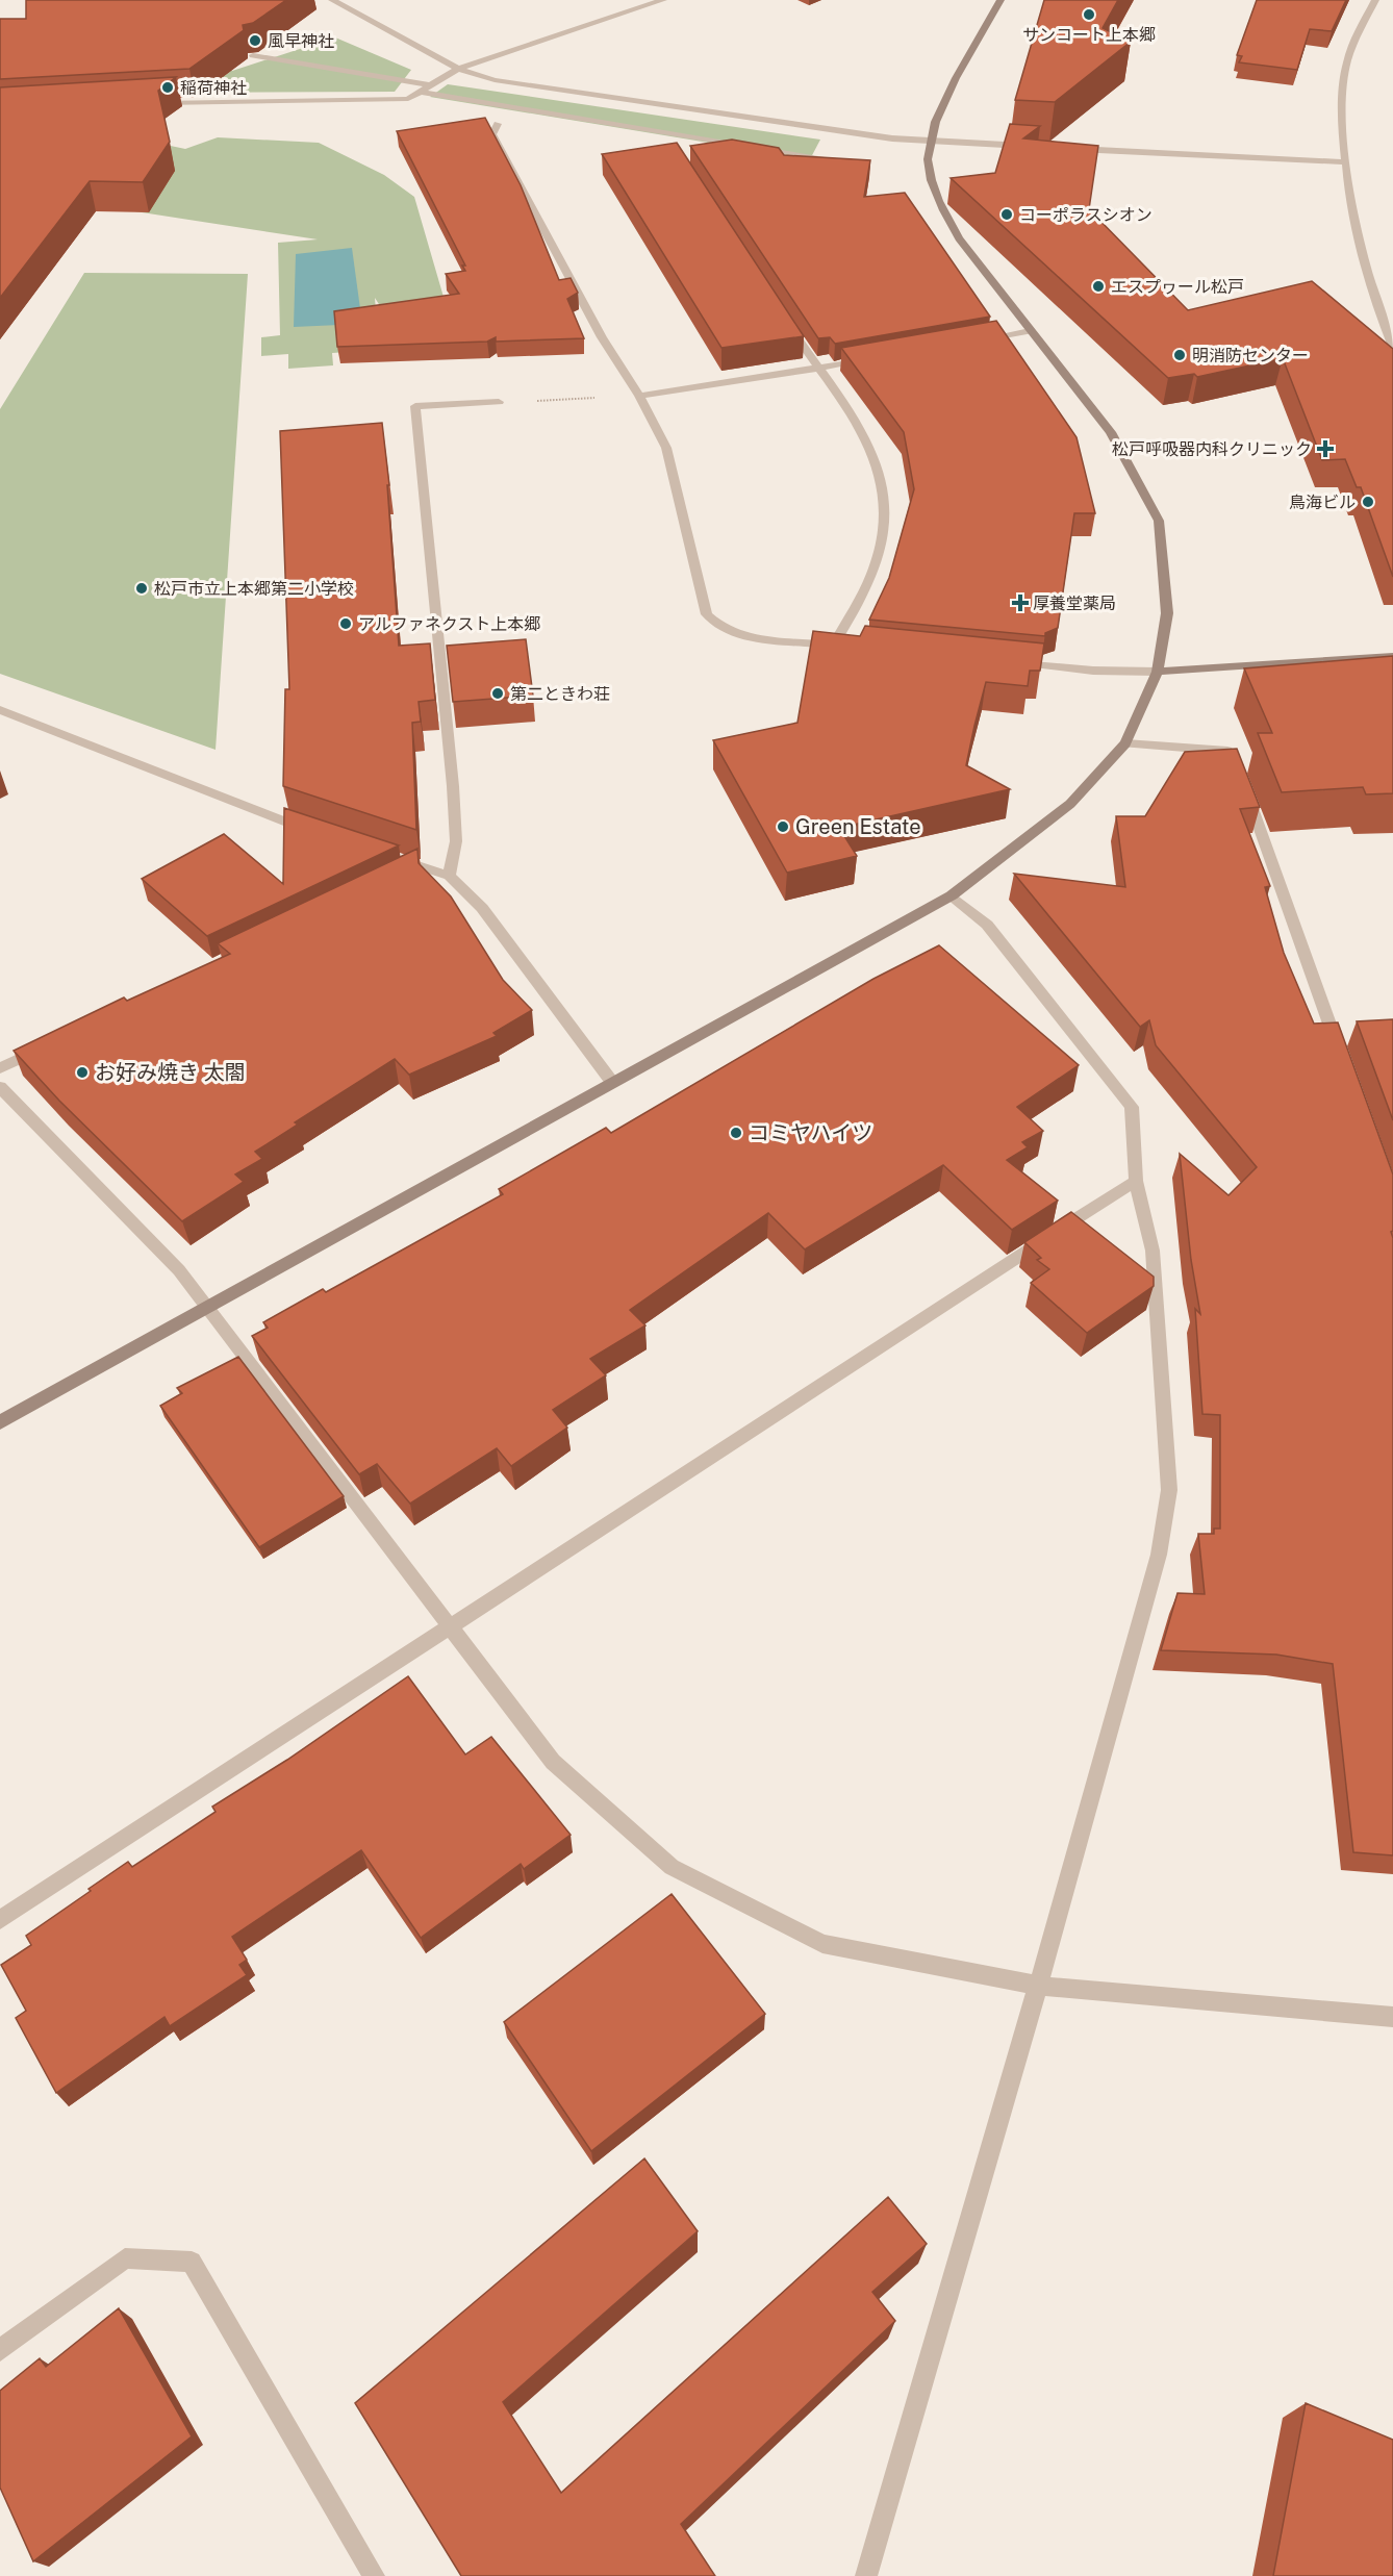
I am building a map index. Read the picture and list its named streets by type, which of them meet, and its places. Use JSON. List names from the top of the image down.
{
  "places": {
    "other": [
      "サンコート上本郷",
      "風早神社",
      "稲荷神社",
      "コーポラスシオン",
      "エスプヮール松戸",
      "明消防センター",
      "鳥海ビル",
      "松戸市立上本郷第二小学校",
      "アルファネクスト上本郷",
      "第二ときわ荘",
      "Green Estate",
      "お好み焼き 太閤",
      "コミヤハイツ"
    ],
    "health": ["松戸呼吸器内科クリニック", "厚養堂薬局"]
  }
}
